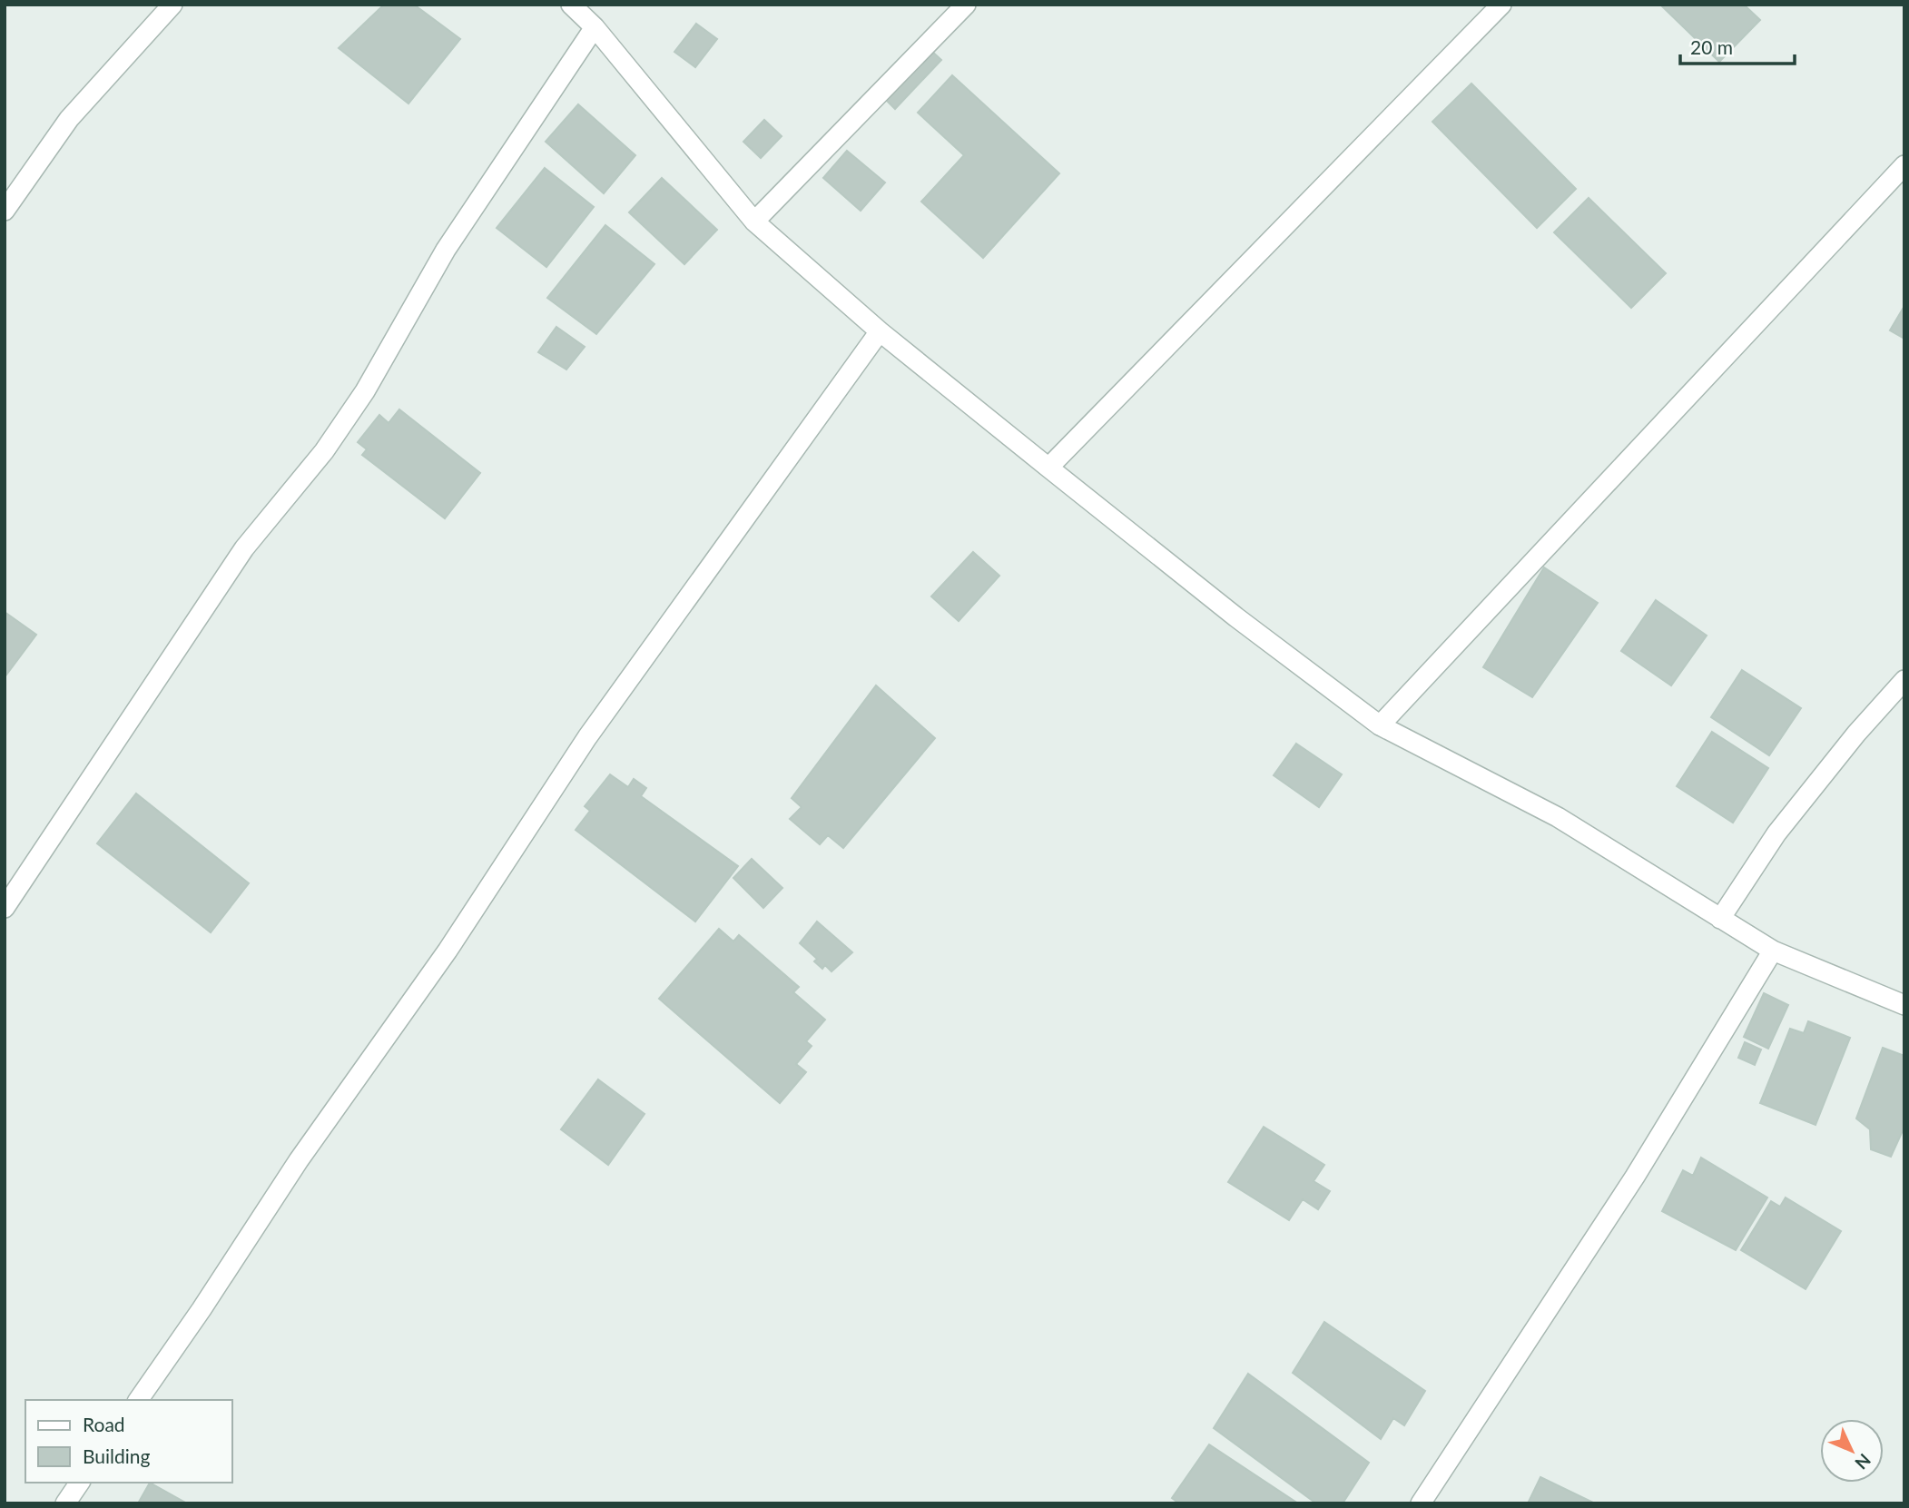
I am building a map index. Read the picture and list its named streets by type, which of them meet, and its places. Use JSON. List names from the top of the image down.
{
  "legend": ["Road", "Building"],
  "scale_bar": "20 m",
  "north": "bottom right"
}
